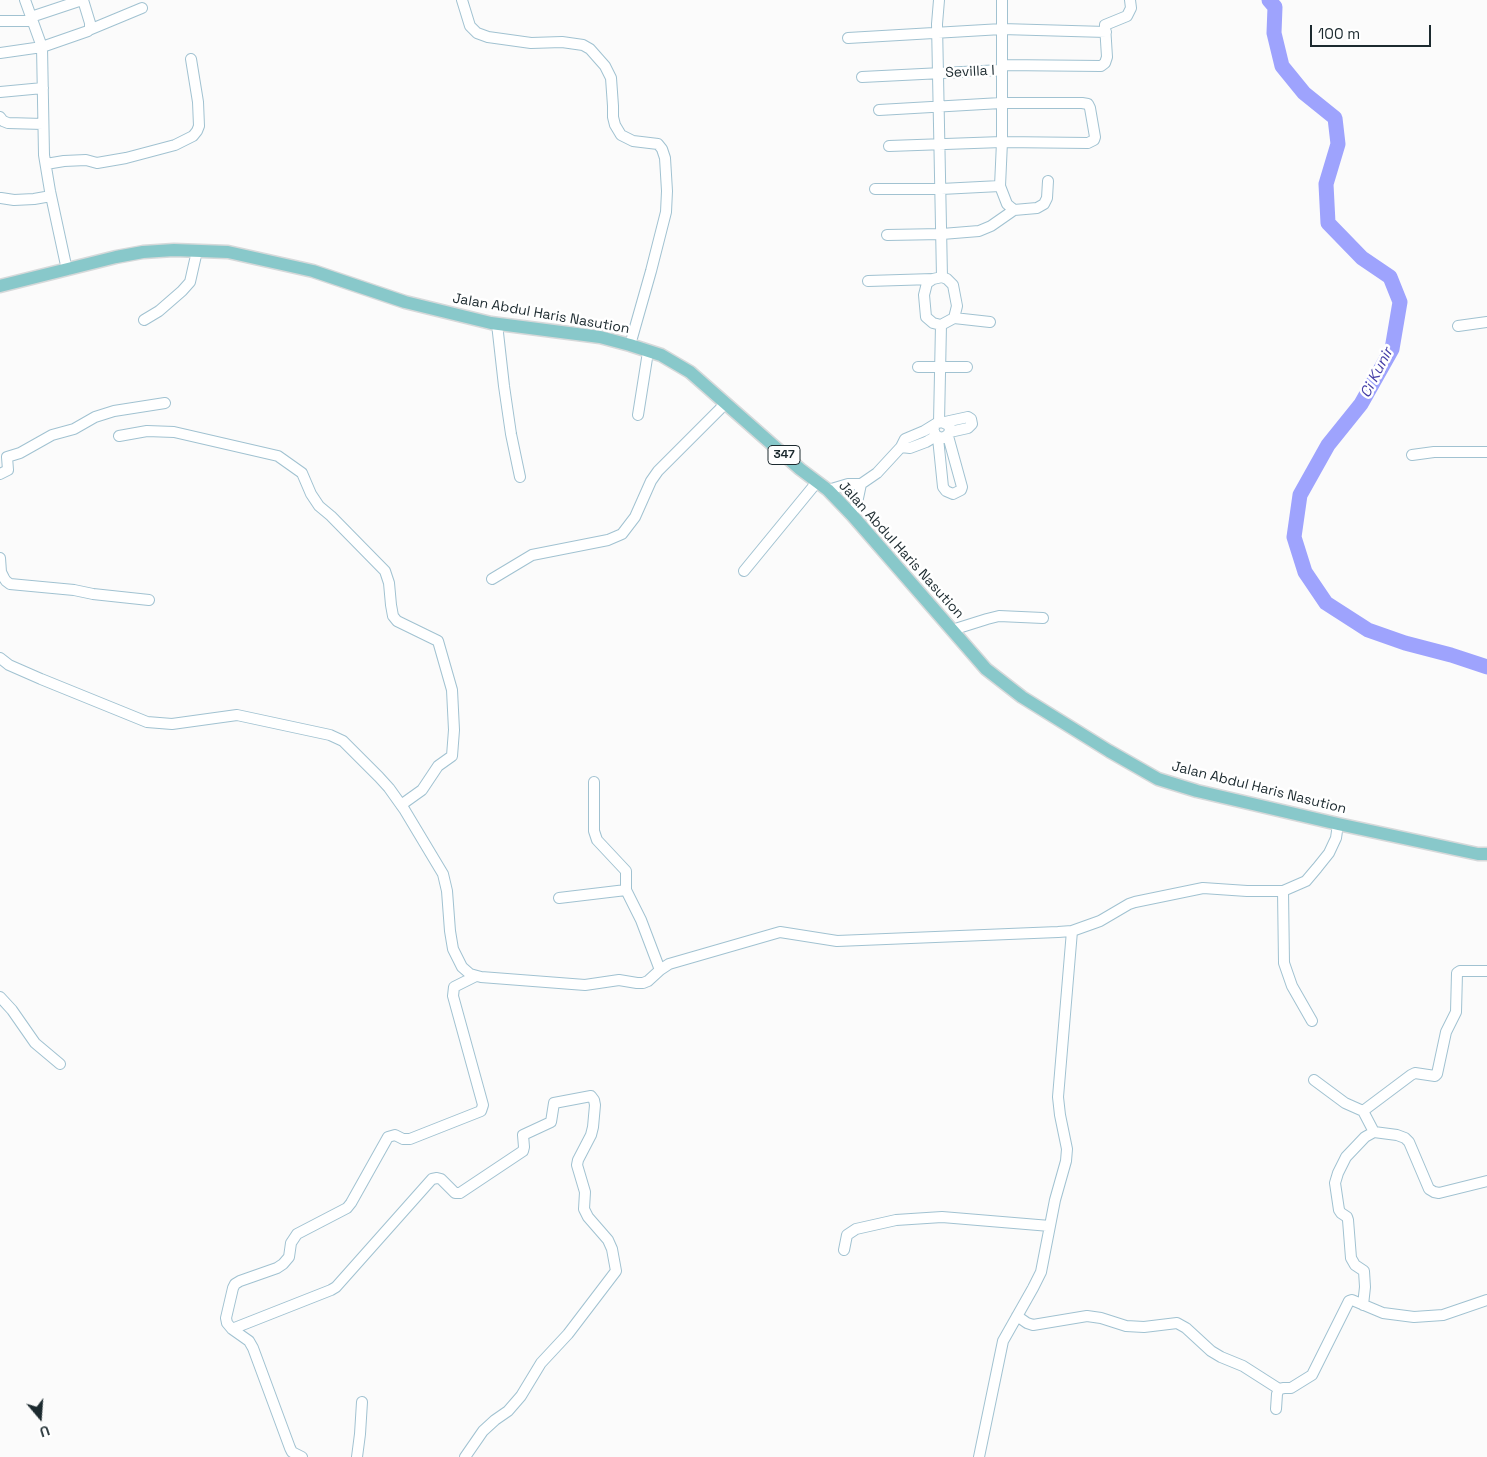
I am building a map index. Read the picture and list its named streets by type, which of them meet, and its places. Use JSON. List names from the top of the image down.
{
  "streets": {
    "main road": ["Jalan Abdul Haris Nasution", "347"],
    "street": ["Sevilla I"]
  },
  "water": ["Ci Kunir"],
  "scale_bar": "100 m",
  "north": "bottom"
}
